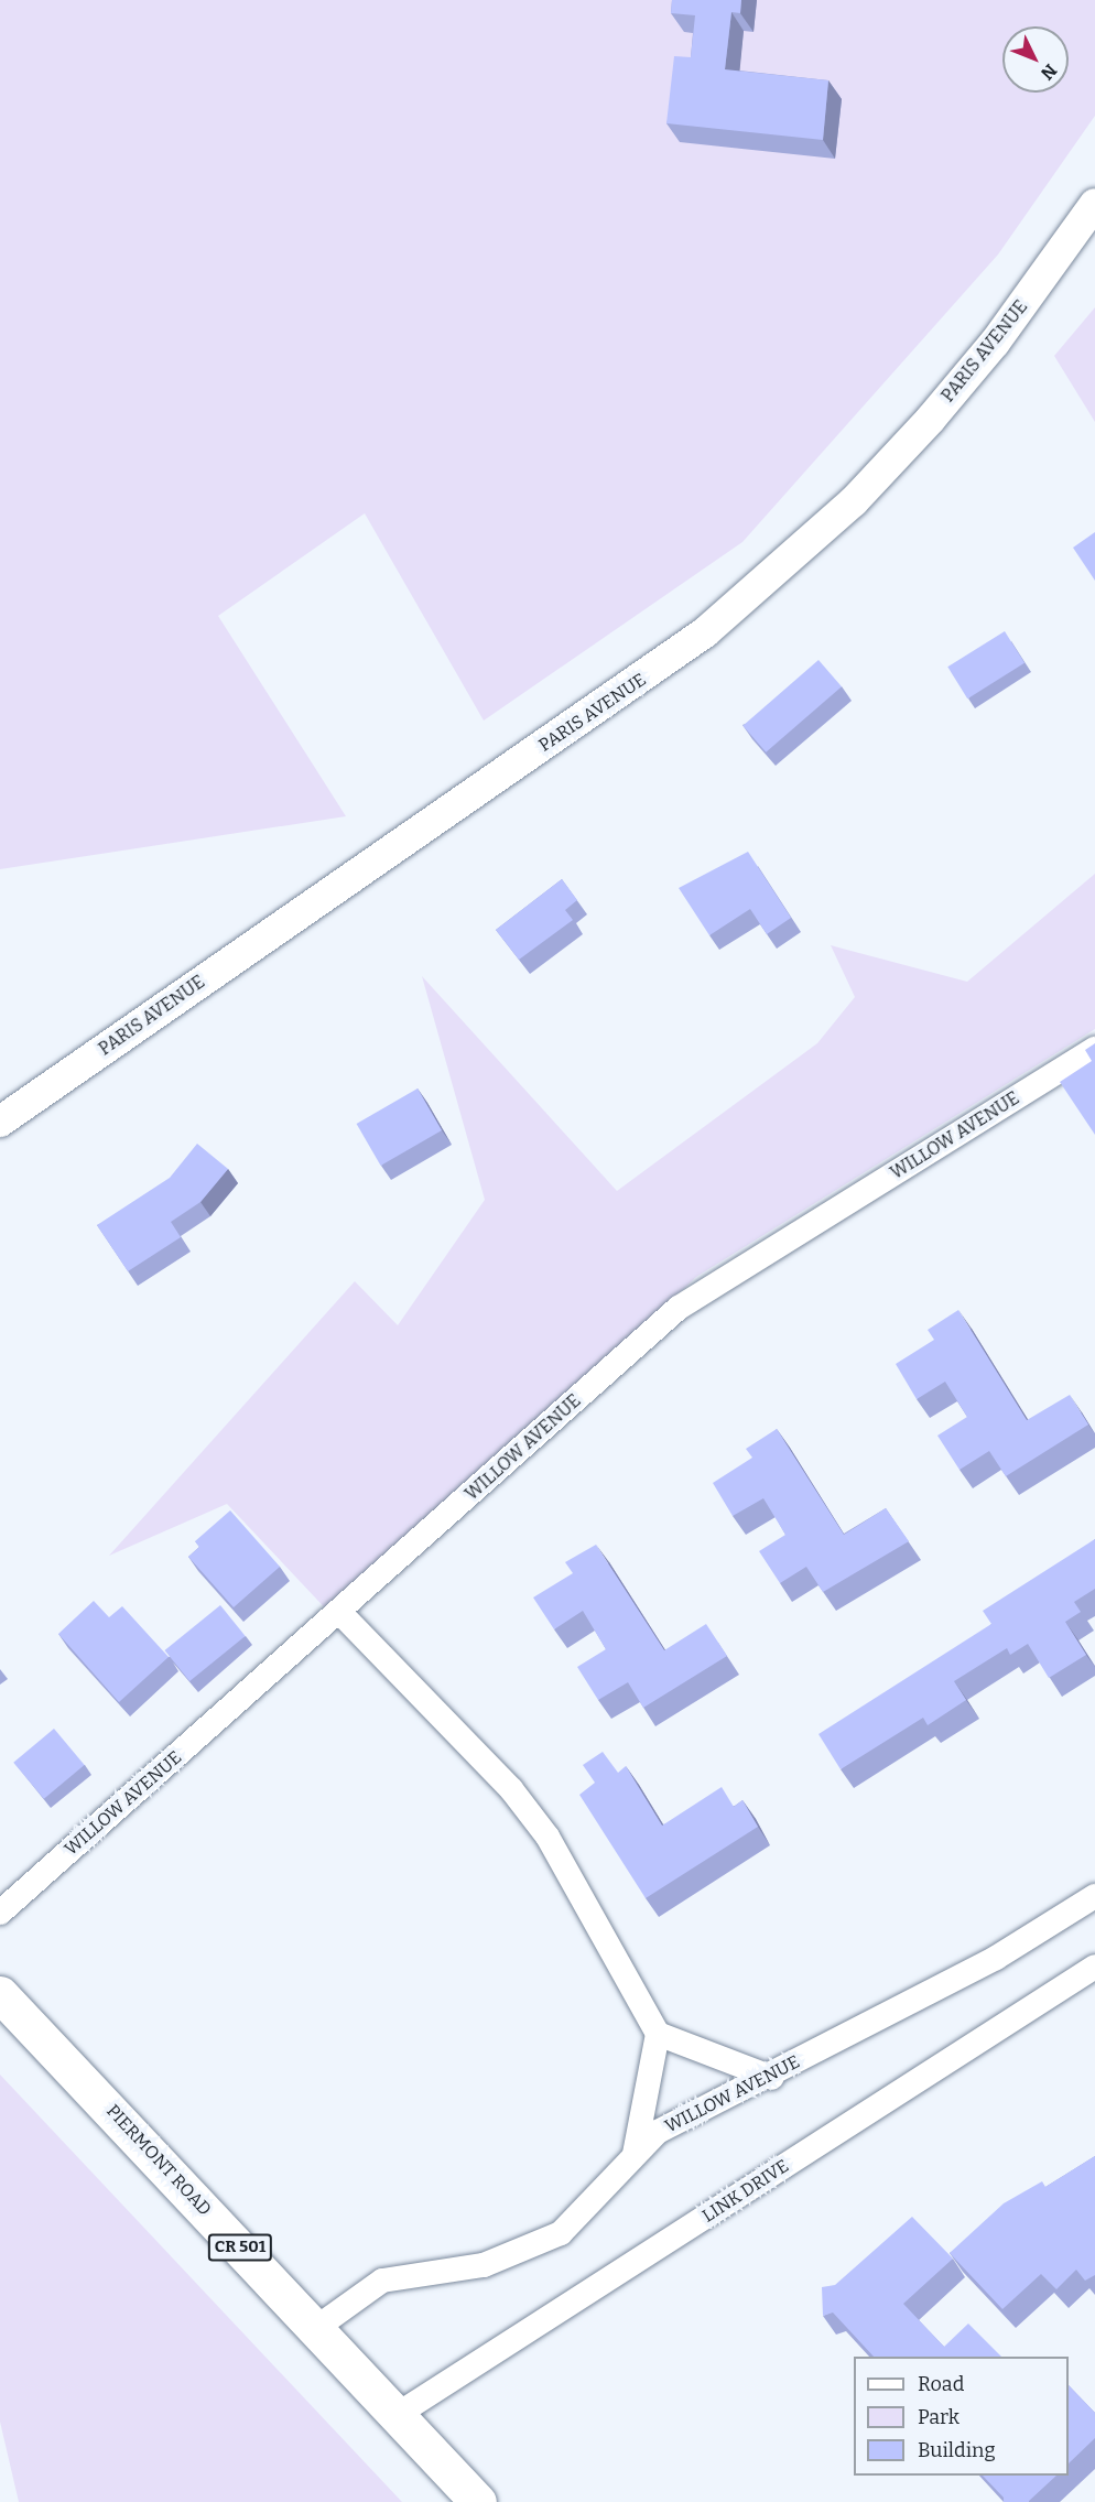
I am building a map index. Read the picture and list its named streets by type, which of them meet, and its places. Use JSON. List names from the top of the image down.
{
  "streets": {
    "main road": ["PIERMONT ROAD", "CR 501"],
    "street": ["PARIS AVENUE", "WILLOW AVENUE", "LINK DRIVE"]
  },
  "crossings": [
    ["WILLOW AVENUE", "PIERMONT ROAD"],
    ["PIERMONT ROAD", "LINK DRIVE"]
  ],
  "legend": ["Road", "Park", "Building"],
  "north": "bottom right"
}
